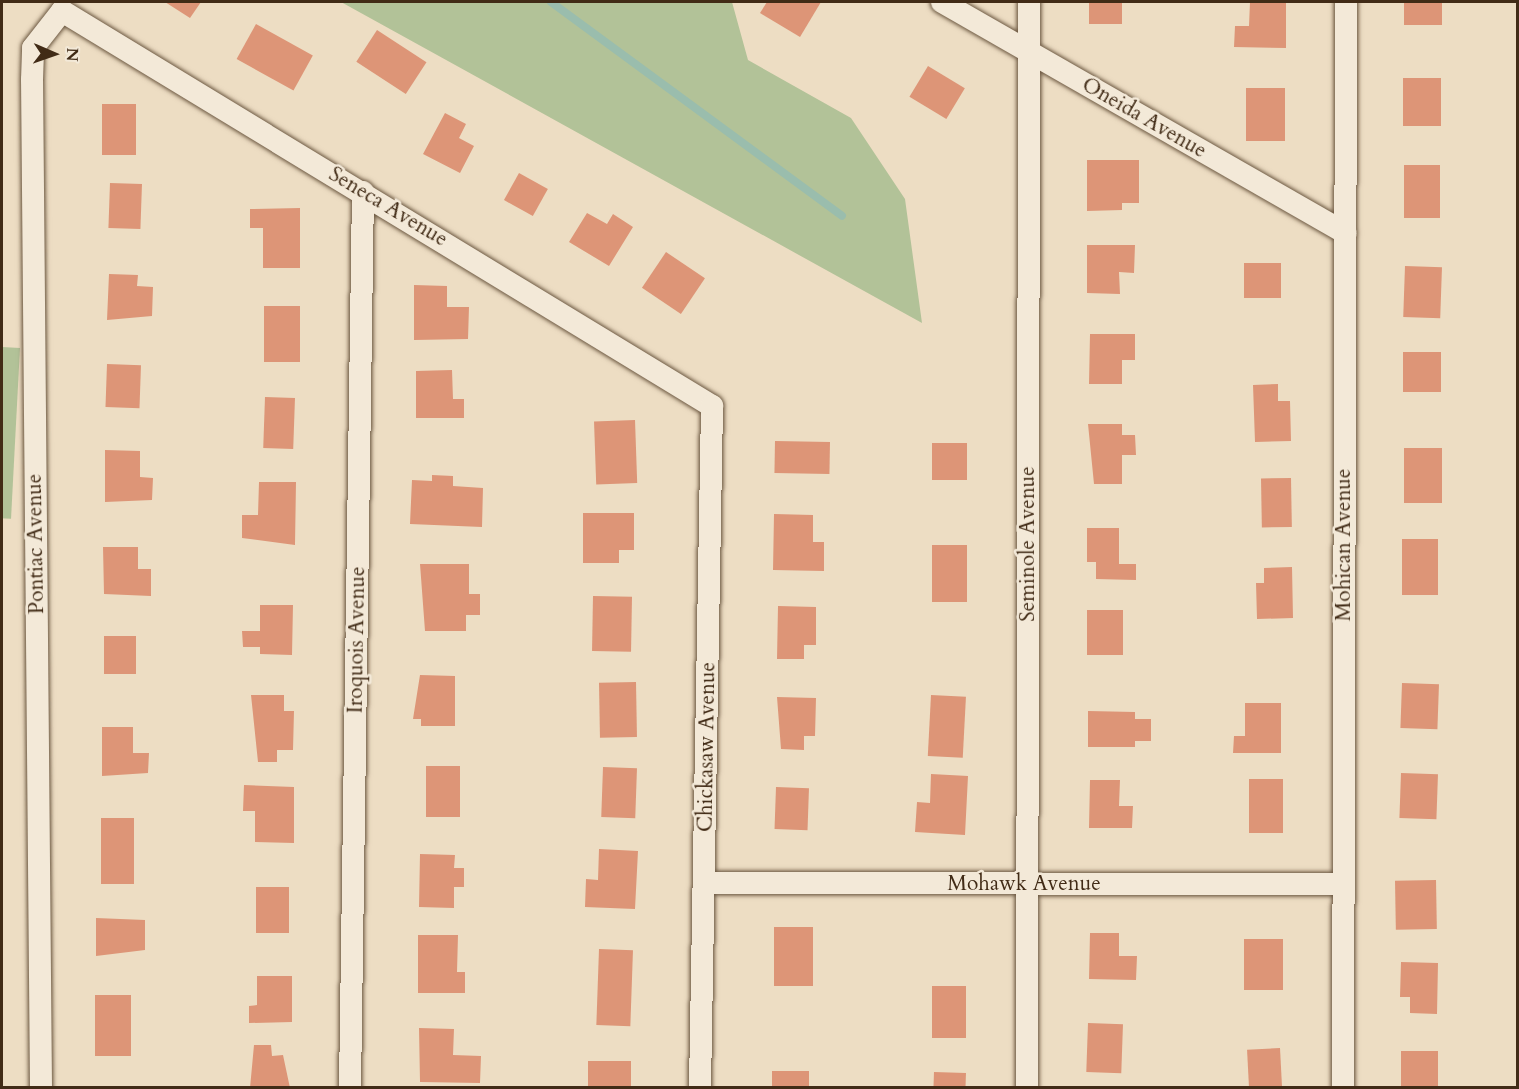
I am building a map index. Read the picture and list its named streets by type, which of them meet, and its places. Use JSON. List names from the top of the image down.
{
  "streets": {
    "street": [
      "Oneida Avenue",
      "Seneca Avenue",
      "Pontiac Avenue",
      "Seminole Avenue",
      "Mohican Avenue",
      "Iroquois Avenue",
      "Chickasaw Avenue",
      "Mohawk Avenue"
    ]
  },
  "crossings": [
    ["Oneida Avenue", "Seminole Avenue"],
    ["Oneida Avenue", "Mohican Avenue"],
    ["Seneca Avenue", "Pontiac Avenue"],
    ["Seneca Avenue", "Iroquois Avenue"],
    ["Seneca Avenue", "Chickasaw Avenue"],
    ["Seminole Avenue", "Mohawk Avenue"],
    ["Mohican Avenue", "Mohawk Avenue"],
    ["Chickasaw Avenue", "Mohawk Avenue"]
  ],
  "north": "right"
}
